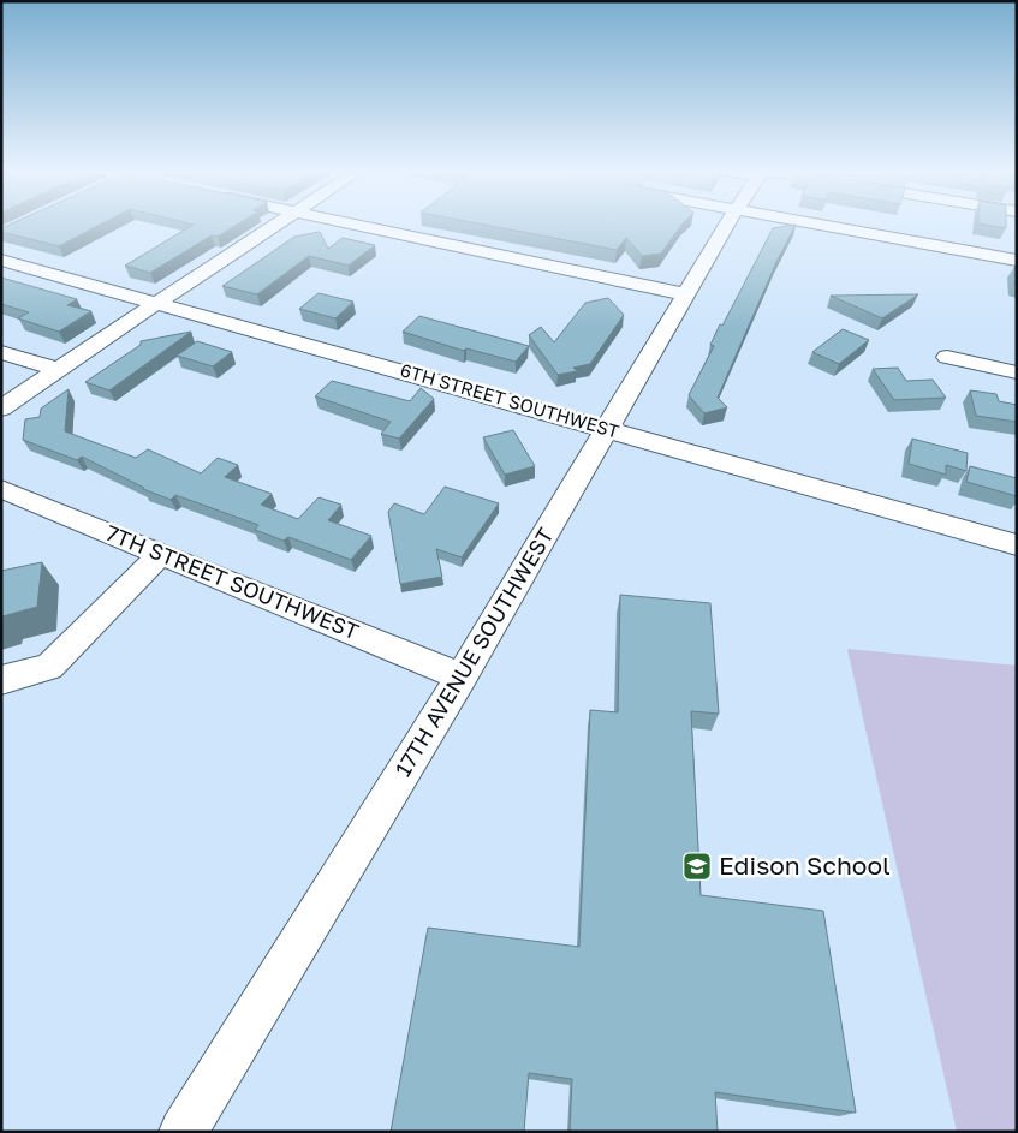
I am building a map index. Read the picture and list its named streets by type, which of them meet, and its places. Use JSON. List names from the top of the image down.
{
  "streets": {
    "street": ["6TH STREET SOUTHWEST", "7TH STREET SOUTHWEST", "17TH AVENUE SOUTHWEST"]
  },
  "crossings": [
    ["6TH STREET SOUTHWEST", "17TH AVENUE SOUTHWEST"],
    ["7TH STREET SOUTHWEST", "17TH AVENUE SOUTHWEST"]
  ],
  "places": {
    "school or university": ["Edison School"]
  }
}
